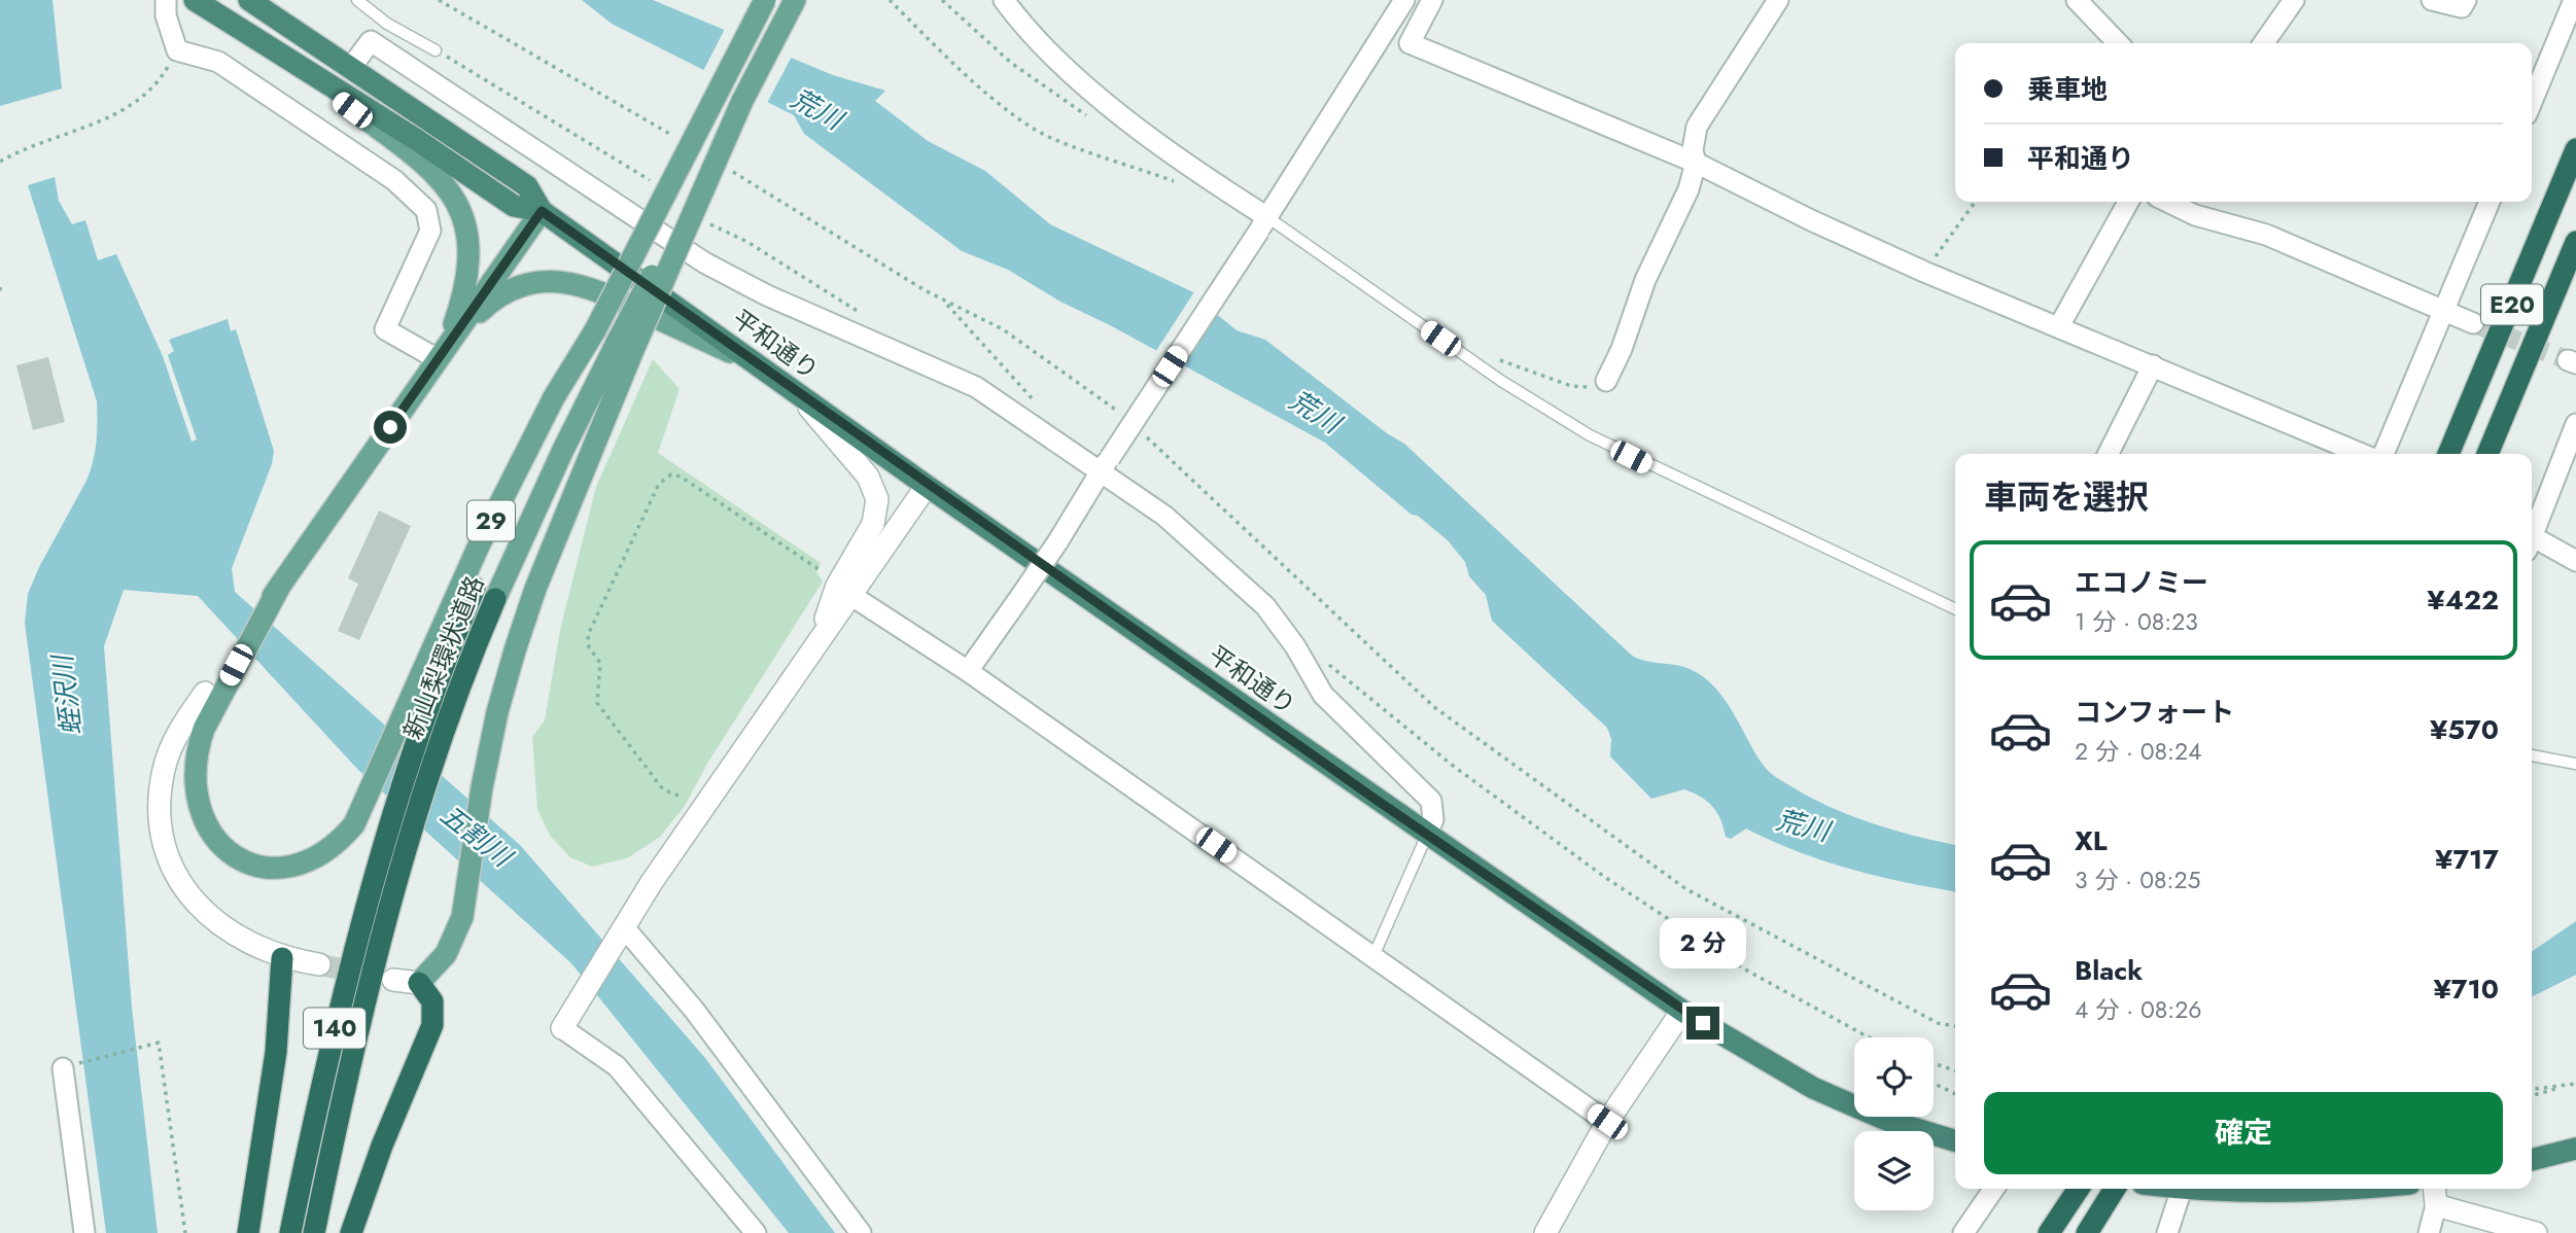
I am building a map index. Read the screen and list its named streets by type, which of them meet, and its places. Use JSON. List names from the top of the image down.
{
  "streets": {
    "highway": [
      "E20",
      "平和通り",
      "新山梨環状道路",
      "140"
    ],
    "main road": ["29"]
  },
  "crossings": [
    ["平和通り", "29"],
    ["29", "新山梨環状道路"],
    ["29", "140"],
    ["新山梨環状道路", "140"]
  ],
  "water": ["荒川", "蛭沢川", "五割川"],
  "page": {
    "banner": ["乗車地", "平和通り"],
    "heading": "車両を選択",
    "list": [
      {
        "name": "エコノミー",
        "note": "1 分 · 08:23",
        "value": "¥422"
      },
      {
        "name": "コンフォート",
        "note": "2 分 · 08:24",
        "value": "¥570"
      },
      {
        "name": "XL",
        "note": "3 分 · 08:25",
        "value": "¥717"
      },
      {
        "name": "Black",
        "note": "4 分 · 08:26",
        "value": "¥710"
      }
    ],
    "bubble": "2 分",
    "buttons": "確定"
  }
}
